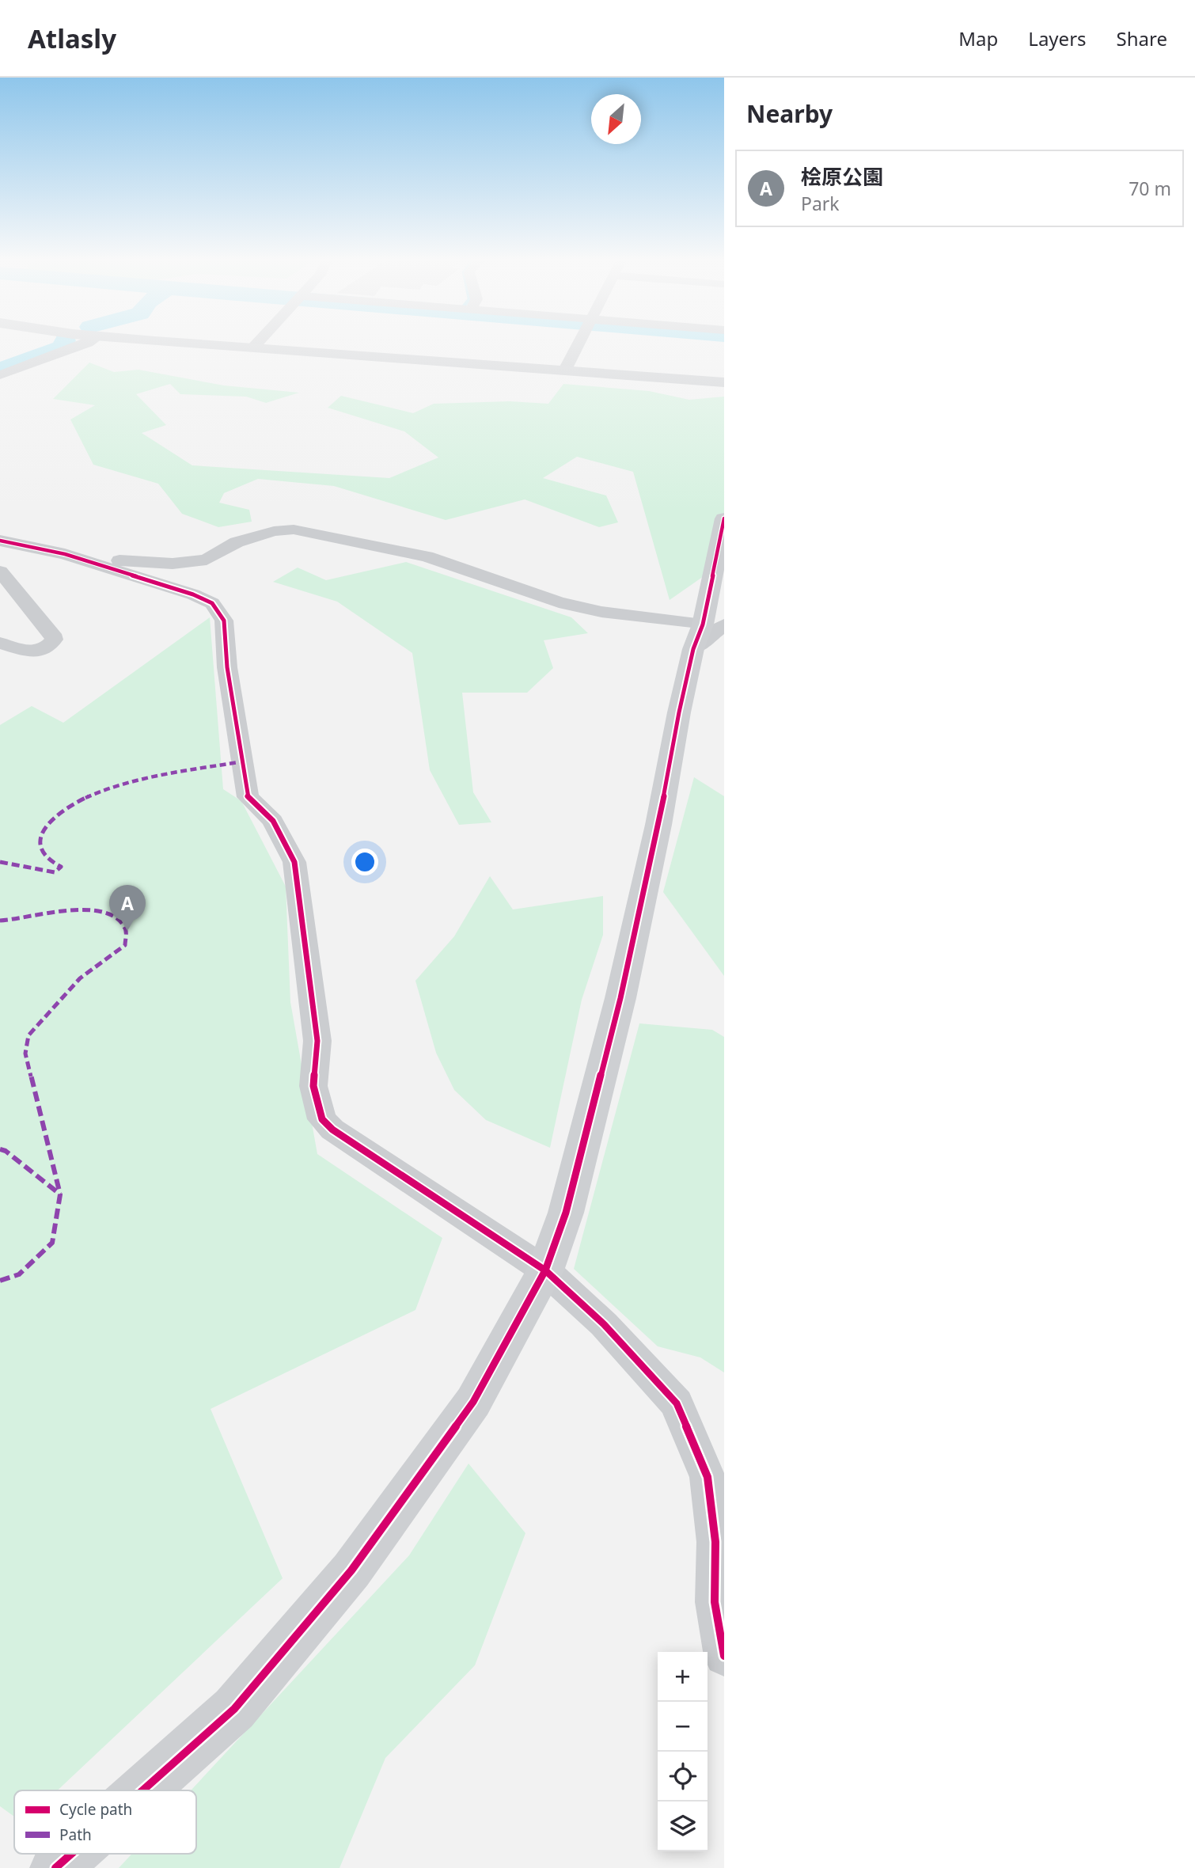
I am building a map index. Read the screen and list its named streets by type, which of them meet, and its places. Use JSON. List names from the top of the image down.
{
  "legend": ["Cycle path", "Path"],
  "north": "bottom left",
  "page": {
    "header": "Atlasly",
    "nav": ["Map", "Layers", "Share"],
    "heading": "Nearby",
    "list": [
      {
        "mark": "A",
        "name": "桧原公園",
        "note": "Park",
        "value": "70 m"
      }
    ],
    "pins": "A",
    "map_buttons": ["+", "−"]
  }
}
